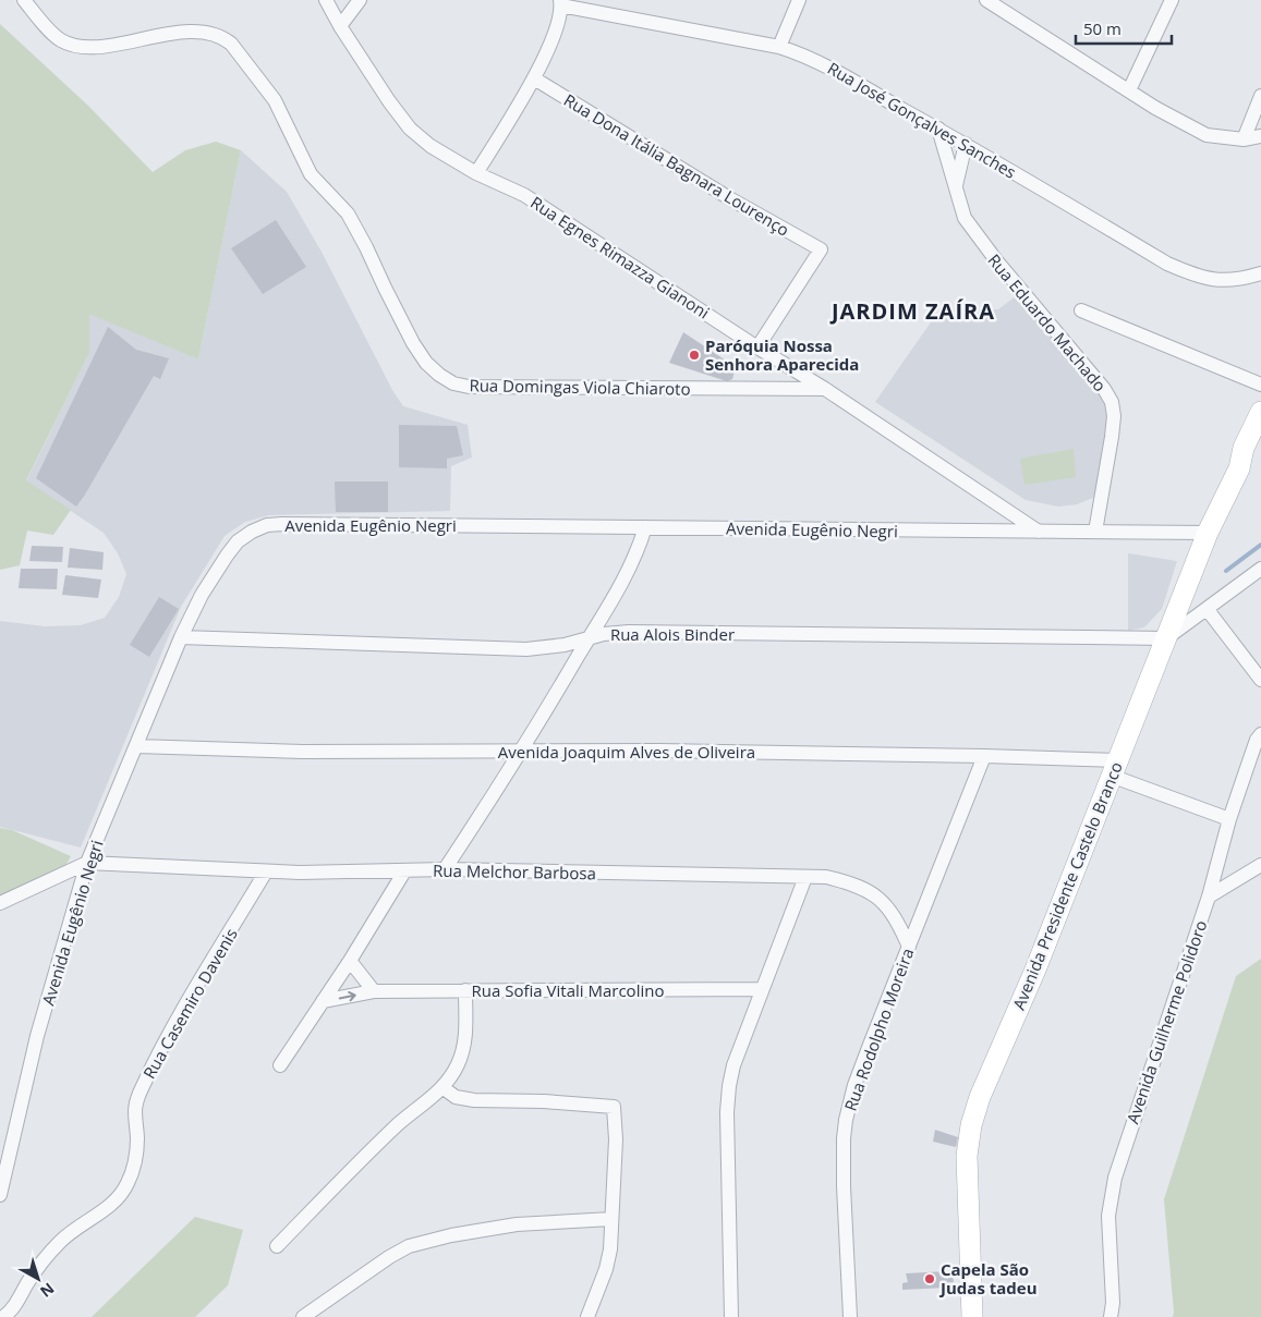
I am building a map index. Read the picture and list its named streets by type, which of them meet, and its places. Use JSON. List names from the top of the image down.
{
  "streets": {
    "street": [
      "Rua José Gonçalves Sanches",
      "Rua Dona Itália Bagnara Lourenço",
      "Rua Egnes Rimazza Gianoni",
      "Rua Eduardo Machado",
      "Rua Domingas Viola Chiaroto",
      "Avenida Eugênio Negri",
      "Rua Alois Binder",
      "Avenida Joaquim Alves de Oliveira",
      "Rua Melchor Barbosa",
      "Avenida Presidente Castelo Branco",
      "Rua Sofia Vitali Marcolino",
      "Rua Casemiro Davenis",
      "Avenida Guilherme Polidoro",
      "Rua Rodolpho Moreira"
    ]
  },
  "crossings": [
    ["Rua José Gonçalves Sanches", "Rua Eduardo Machado"],
    ["Rua Dona Itália Bagnara Lourenço", "Rua Egnes Rimazza Gianoni"],
    ["Rua Egnes Rimazza Gianoni", "Rua Domingas Viola Chiaroto"],
    ["Rua Egnes Rimazza Gianoni", "Avenida Eugênio Negri"],
    ["Rua Eduardo Machado", "Avenida Eugênio Negri"],
    ["Avenida Eugênio Negri", "Rua Alois Binder"],
    ["Avenida Eugênio Negri", "Avenida Joaquim Alves de Oliveira"],
    ["Avenida Eugênio Negri", "Rua Melchor Barbosa"],
    ["Avenida Eugênio Negri", "Avenida Presidente Castelo Branco"],
    ["Rua Alois Binder", "Avenida Presidente Castelo Branco"],
    ["Avenida Joaquim Alves de Oliveira", "Avenida Presidente Castelo Branco"],
    ["Avenida Joaquim Alves de Oliveira", "Avenida Guilherme Polidoro"],
    ["Avenida Joaquim Alves de Oliveira", "Rua Rodolpho Moreira"],
    ["Rua Melchor Barbosa", "Rua Casemiro Davenis"],
    ["Rua Melchor Barbosa", "Rua Rodolpho Moreira"]
  ],
  "districts": ["JARDIM ZAÍRA"],
  "places": ["Paróquia Nossa Senhora Aparecida", "Capela São Judas tadeu"],
  "scale_bar": "50 m",
  "north": "bottom right"
}
